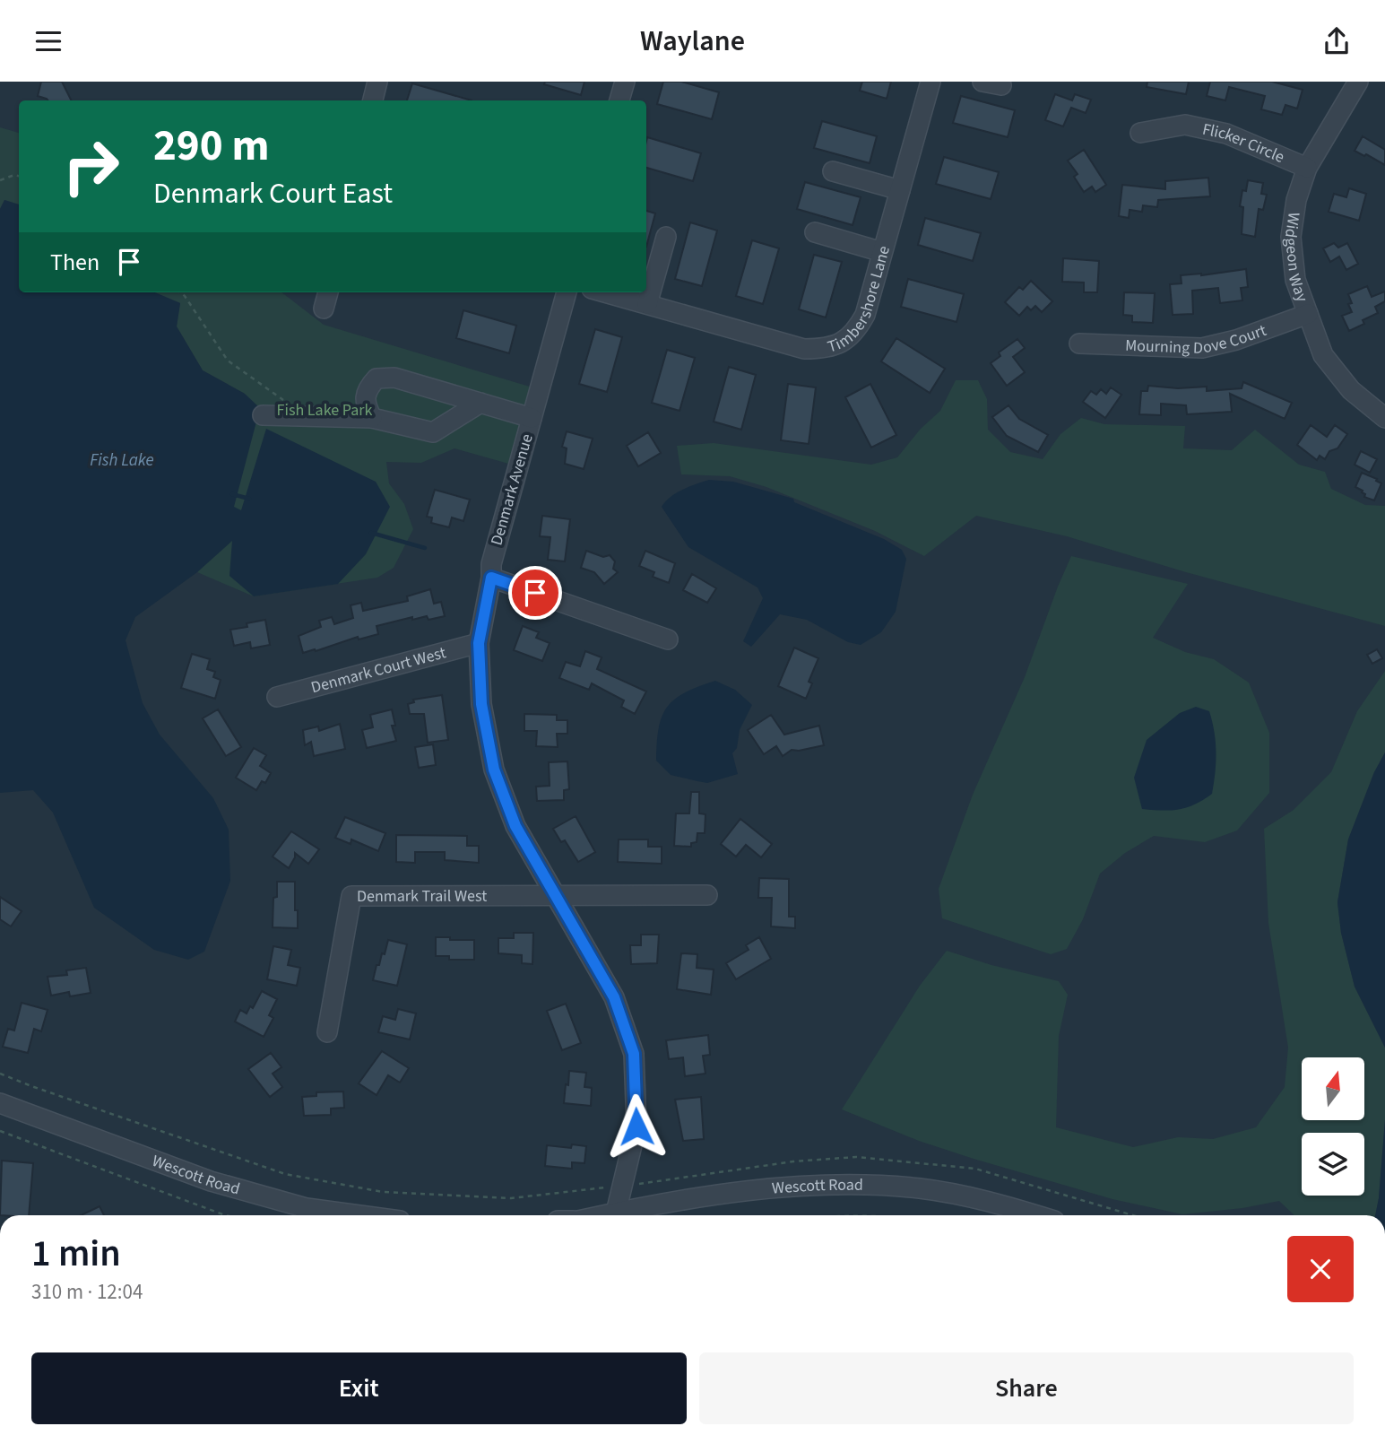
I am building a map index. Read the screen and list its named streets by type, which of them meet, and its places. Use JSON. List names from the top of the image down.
{
  "streets": {
    "street": [
      "Flicker Circle",
      "Widgeon Way",
      "Timbershore Lane",
      "Mourning Dove Court",
      "Denmark Avenue",
      "Denmark Court West",
      "Denmark Trail West",
      "Wescott Road"
    ]
  },
  "crossings": [
    ["Flicker Circle", "Widgeon Way"],
    ["Widgeon Way", "Mourning Dove Court"],
    ["Denmark Avenue", "Denmark Court West"],
    ["Denmark Avenue", "Denmark Trail West"]
  ],
  "water": ["Fish Lake"],
  "parks": ["Fish Lake Park"],
  "north": "top",
  "page": {
    "header": "Waylane",
    "turn": ["290 m", "Denmark Court East"],
    "then": "Then",
    "heading": ["1 min", "310 m · 12:04"],
    "buttons": ["Exit", "Share"]
  }
}
